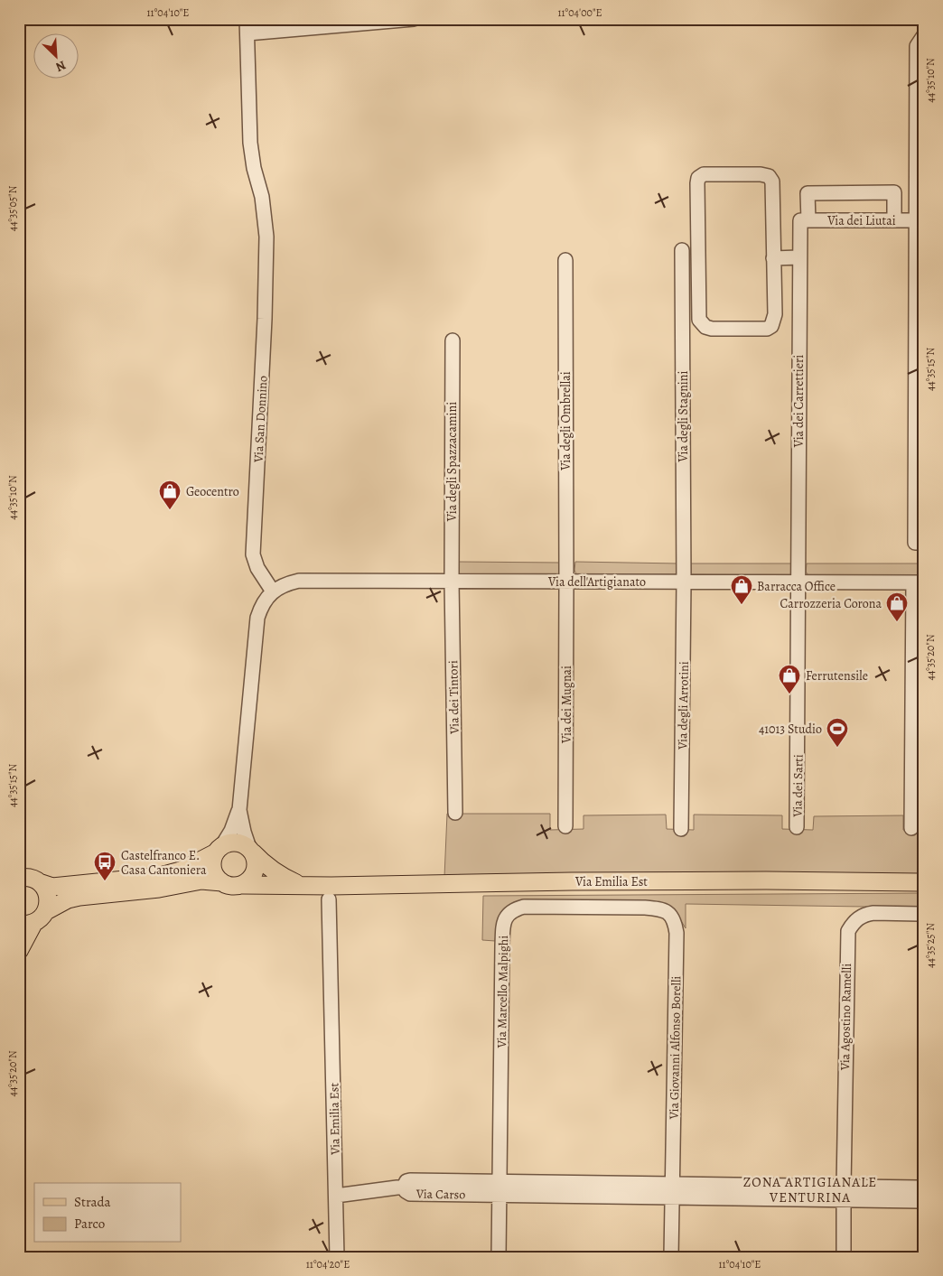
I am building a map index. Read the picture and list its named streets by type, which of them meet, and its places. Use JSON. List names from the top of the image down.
{
  "streets": {
    "main road": ["Via Emilia Est"],
    "street": [
      "Via dei Liutai",
      "Via dei Carrettieri",
      "Via degli Stagnini",
      "Via San Donnino",
      "Via degli Ombrellai",
      "Via degli Spazzacamini",
      "Via dell'Artigianato",
      "Via dei Tintori",
      "Via dei Mugnai",
      "Via degli Arrotini",
      "Via dei Sarti",
      "Via Marcello Malpighi",
      "Via Agostino Ramelli",
      "Via Giovanni Alfonso Borelli",
      "Via Carso"
    ]
  },
  "crossings": [
    ["Via dei Liutai", "Via dei Carrettieri"],
    ["Via dei Carrettieri", "Via dell'Artigianato"],
    ["Via dei Carrettieri", "Via dei Sarti"],
    ["Via degli Stagnini", "Via dell'Artigianato"],
    ["Via degli Stagnini", "Via degli Arrotini"],
    ["Via San Donnino", "Via dell'Artigianato"],
    ["Via degli Ombrellai", "Via dell'Artigianato"],
    ["Via degli Ombrellai", "Via dei Mugnai"],
    ["Via degli Spazzacamini", "Via dell'Artigianato"],
    ["Via degli Spazzacamini", "Via dei Tintori"],
    ["Via dell'Artigianato", "Via dei Tintori"],
    ["Via dell'Artigianato", "Via dei Mugnai"],
    ["Via dell'Artigianato", "Via degli Arrotini"],
    ["Via dell'Artigianato", "Via dei Sarti"],
    ["Via Marcello Malpighi", "Via Giovanni Alfonso Borelli"],
    ["Via Marcello Malpighi", "Via Carso"],
    ["Via Agostino Ramelli", "Via Carso"],
    ["Via Giovanni Alfonso Borelli", "Via Carso"]
  ],
  "districts": ["ZONA ARTIGIANALE VENTURINA"],
  "places": {
    "shop": [
      "Geocentro",
      "Barracca Office",
      "Carrozzeria Corona",
      "Ferrutensile"
    ],
    "sports": ["41013 Studio"],
    "bus stop": ["Castelfranco E. Casa Cantoniera"]
  },
  "legend": ["Strada", "Parco"],
  "north": "bottom right",
  "coordinates": [
    "11°04'10\"E",
    "11°04'00\"E",
    "44°35'10\"N",
    "44°35'05\"N",
    "44°35'15\"N",
    "44°35'20\"N",
    "44°35'25\"N",
    "11°04'20\"E"
  ]
}
